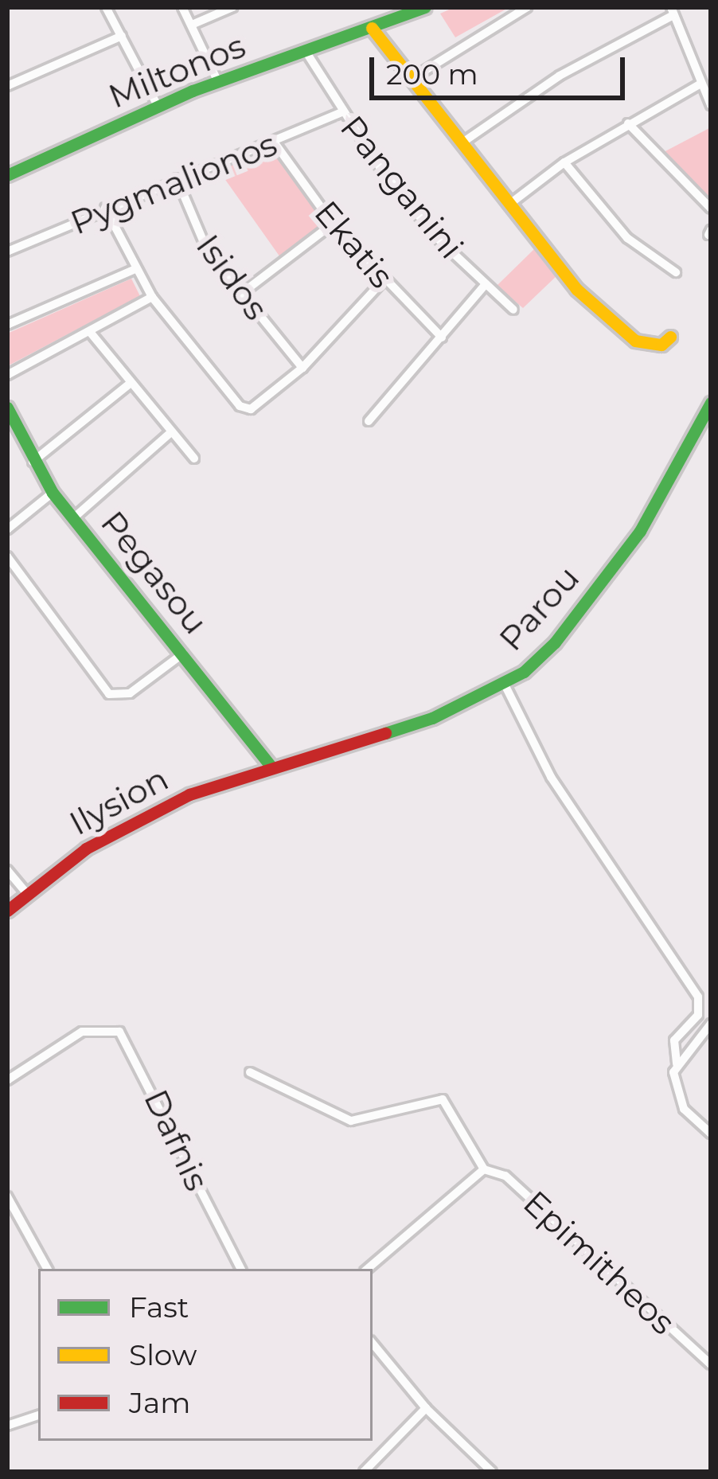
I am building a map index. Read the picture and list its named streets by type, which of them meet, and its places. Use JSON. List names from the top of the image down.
{
  "streets": {
    "street": [
      "Miltonos",
      "Pygmalionos",
      "Panganini",
      "Ekatis",
      "Isidos",
      "Pegasou",
      "Parou",
      "Ilysion",
      "Dafnis",
      "Epimitheos"
    ]
  },
  "crossings": [
    ["Miltonos", "Panganini"],
    ["Pygmalionos", "Panganini"],
    ["Pygmalionos", "Ekatis"],
    ["Pygmalionos", "Isidos"],
    ["Pegasou", "Parou"],
    ["Pegasou", "Ilysion"],
    ["Parou", "Ilysion"]
  ],
  "legend": ["Fast", "Slow", "Jam"],
  "scale_bar": "200 m"
}
